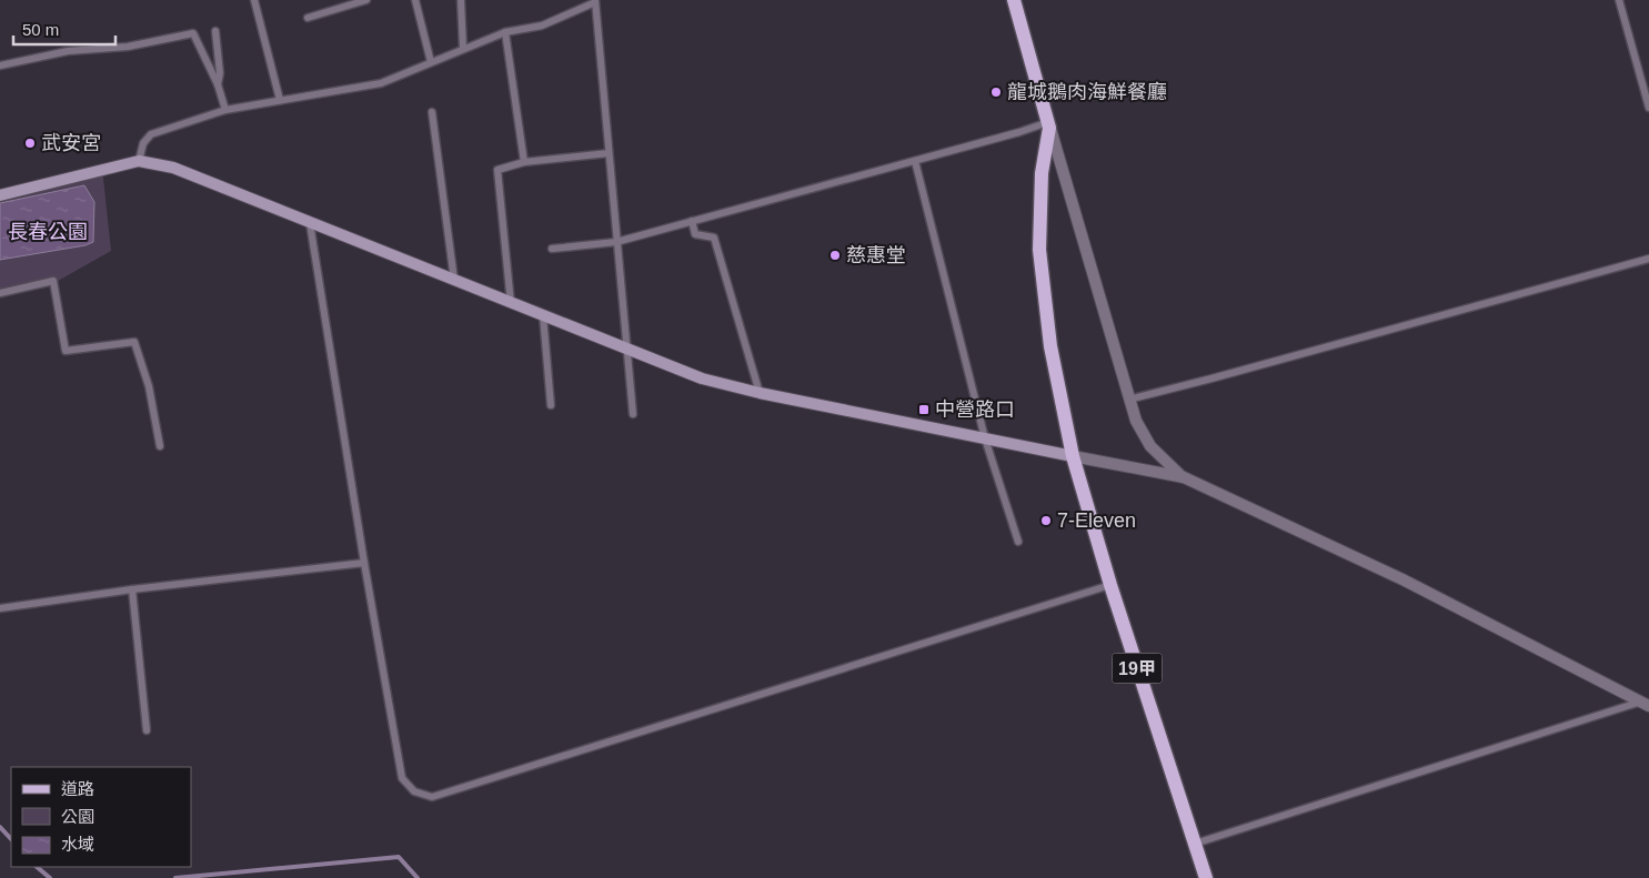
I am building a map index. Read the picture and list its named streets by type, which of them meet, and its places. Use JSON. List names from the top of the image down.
{
  "streets": {
    "main road": ["19甲"]
  },
  "parks": ["長春公園"],
  "places": {
    "other": [
      "龍城鵝肉海鮮餐廳",
      "武安宮",
      "慈惠堂",
      "7-Eleven"
    ],
    "transit": ["中營路口"]
  },
  "legend": ["道路", "公園", "水域"],
  "scale_bar": "50 m"
}
